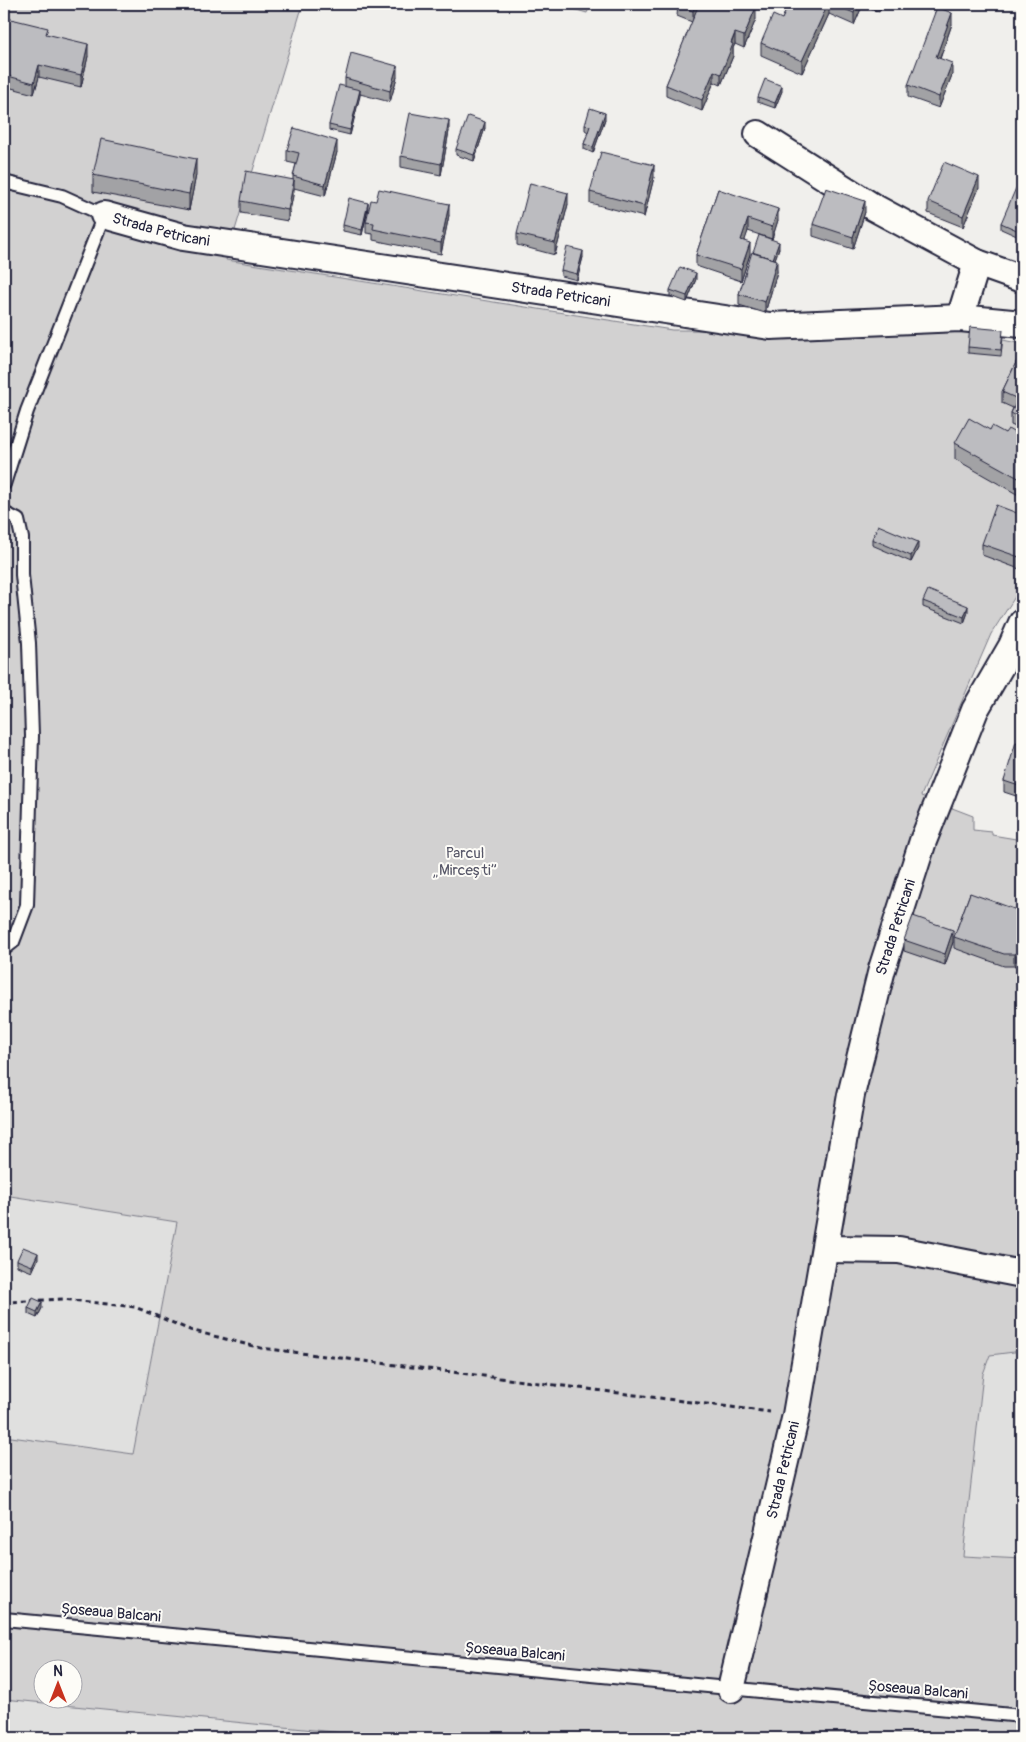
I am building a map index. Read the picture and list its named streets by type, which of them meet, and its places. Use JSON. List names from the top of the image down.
{
  "streets": {
    "street": ["Strada Petricani"],
    "lane": ["Șoseaua Balcani"]
  },
  "crossings": [
    ["Strada Petricani", "Șoseaua Balcani"]
  ],
  "parks": ["Parcul „Mircești”"],
  "north": "top"
}
